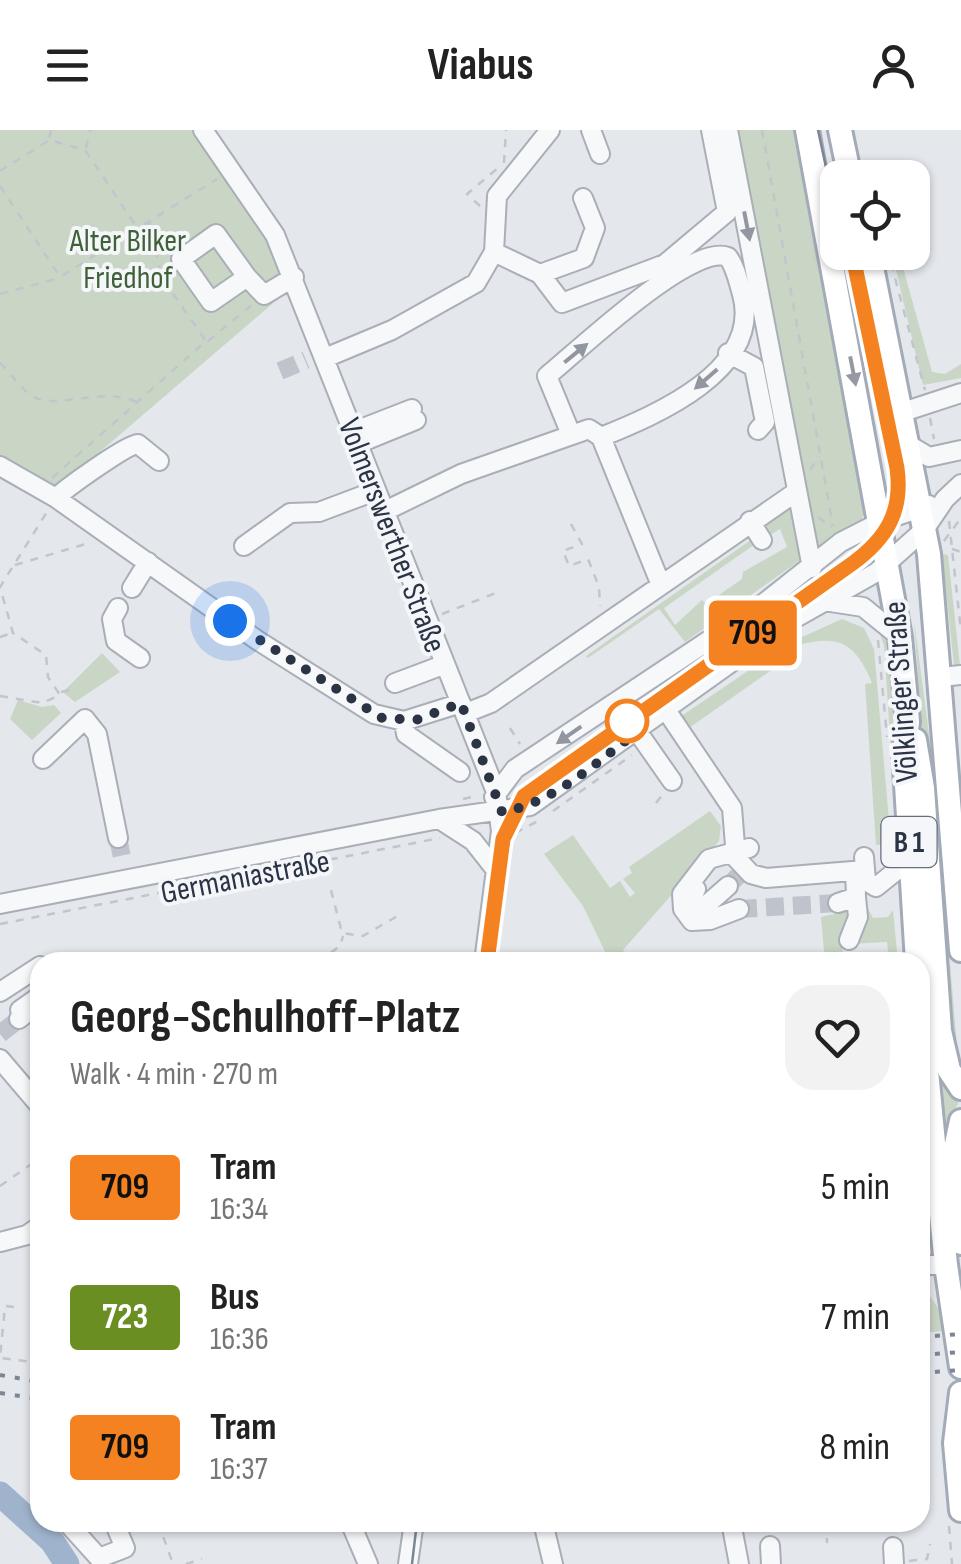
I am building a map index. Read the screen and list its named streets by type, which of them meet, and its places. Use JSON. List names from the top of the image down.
{
  "streets": {
    "main road": ["Völklinger Straße", "B 1"],
    "street": ["Volmerswerther Straße", "Germaniastraße"]
  },
  "crossings": [
    ["Volmerswerther Straße", "Germaniastraße"],
    ["Völklinger Straße", "Germaniastraße"]
  ],
  "parks": ["Alter Bilker Friedhof"],
  "lines": ["tram line 709"],
  "page": {
    "header": "Viabus",
    "on_map": "709",
    "heading": ["Georg-Schulhoff-Platz", "Walk · 4 min · 270 m"],
    "list": [
      {
        "mark": "709",
        "name": "Tram",
        "note": "16:34",
        "value": "5 min"
      },
      {
        "mark": "723",
        "name": "Bus",
        "note": "16:36",
        "value": "7 min"
      },
      {
        "mark": "709",
        "name": "Tram",
        "note": "16:37",
        "value": "8 min"
      }
    ]
  }
}
